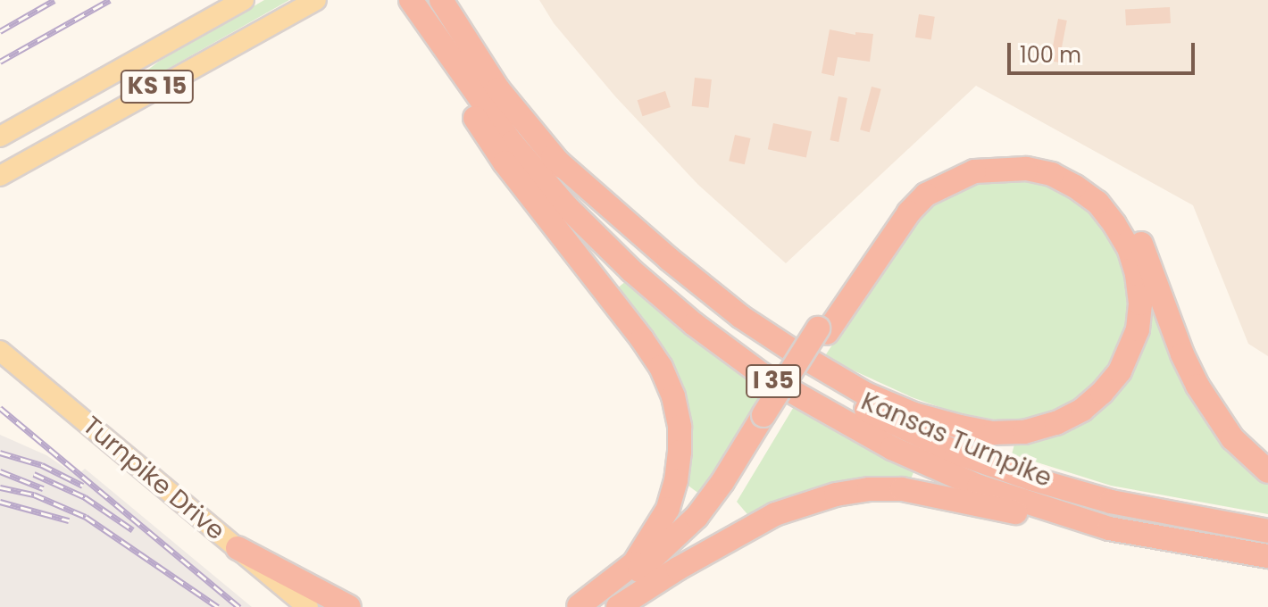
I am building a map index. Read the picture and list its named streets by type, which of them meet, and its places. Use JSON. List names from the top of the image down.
{
  "streets": {
    "highway": ["I 35", "Kansas Turnpike"],
    "main road": ["KS 15", "Turnpike Drive"]
  },
  "scale_bar": "100 m"
}
